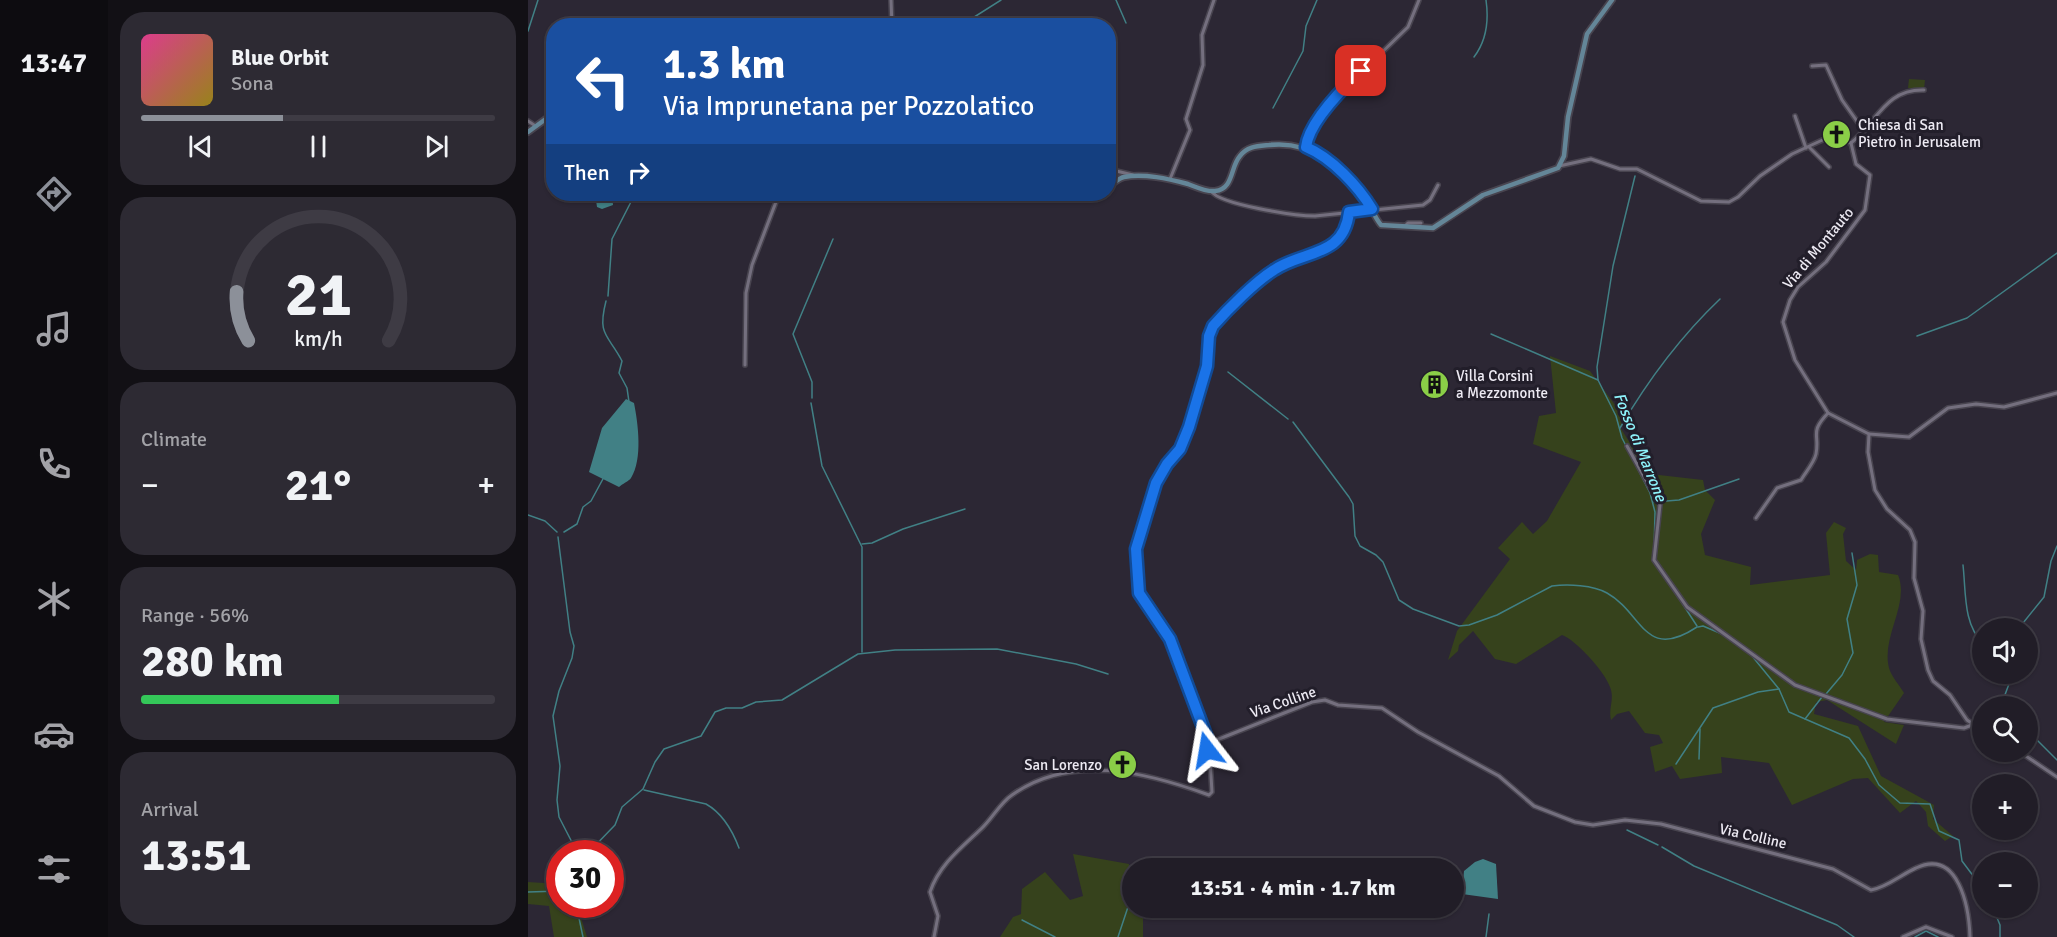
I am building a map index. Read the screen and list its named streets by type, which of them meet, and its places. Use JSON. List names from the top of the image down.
{
  "streets": {
    "street": ["Via di Montauto", "Via Colline"]
  },
  "water": ["Fosso di Marrone"],
  "places": {
    "church": ["Chiesa di San Pietro in Jerusalem", "San Lorenzo"],
    "building": ["Villa Corsini a Mezzomonte"]
  },
  "page": {
    "tabs": "13:47",
    "turn": ["1.3 km", "Via Imprunetana per Pozzolatico"],
    "song": ["Blue Orbit", "Sona"],
    "then": "Then",
    "tile": [
      "Climate",
      ["Range · 56%", "280 km"],
      ["Arrival", "13:51"]
    ],
    "heat": ["−", "21°", "+"],
    "map_buttons": ["+", "−"],
    "limit": "30",
    "trip": "13:51 · 4 min · 1.7 km",
    "gauge": ["21", "km/h"]
  }
}
